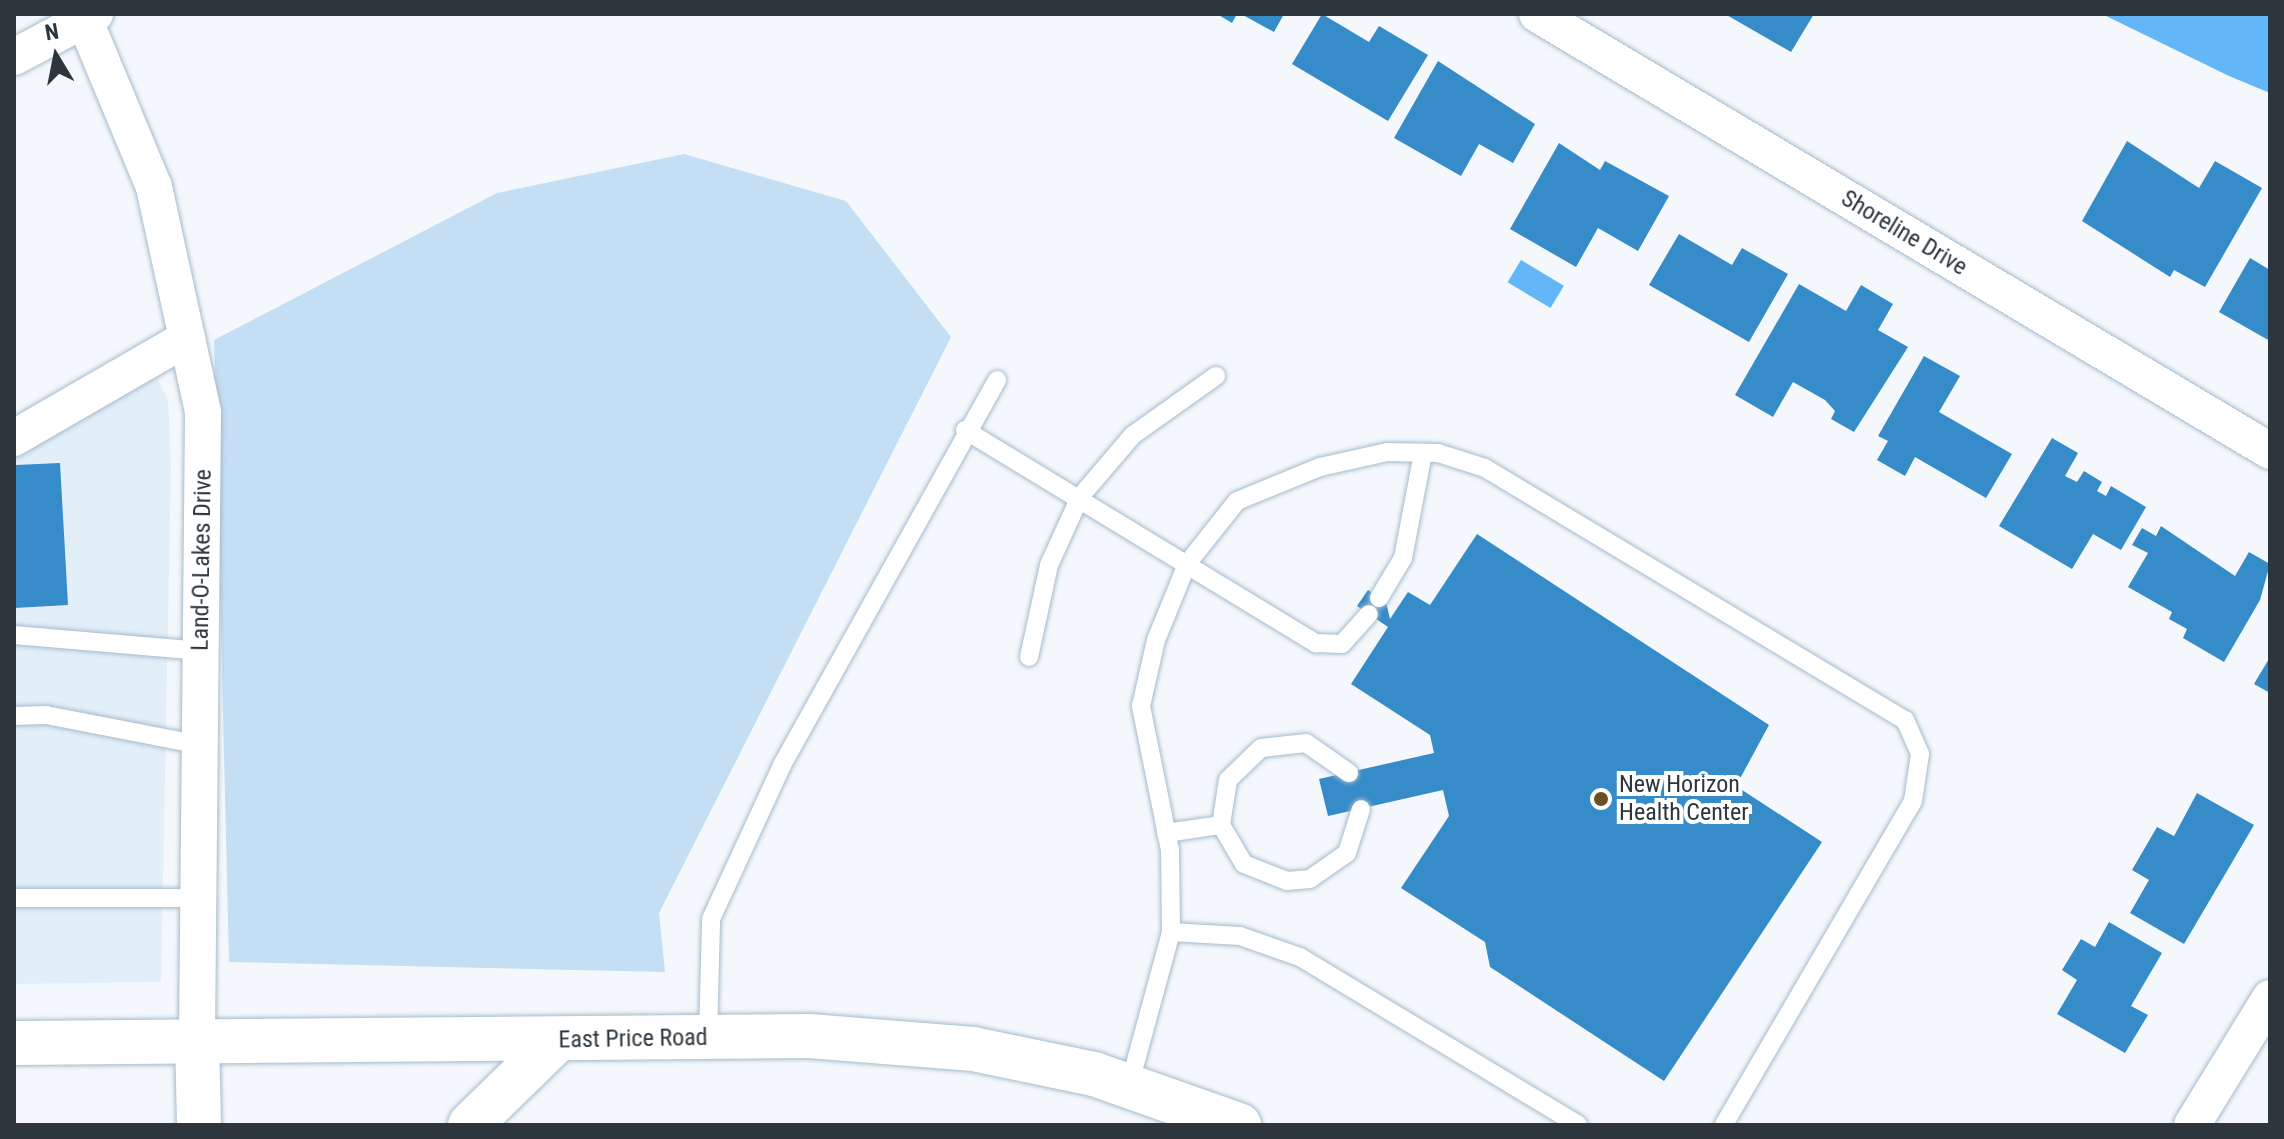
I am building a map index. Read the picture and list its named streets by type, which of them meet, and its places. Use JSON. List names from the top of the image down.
{
  "streets": {
    "main road": ["Land-O-Lakes Drive", "East Price Road"],
    "street": ["Shoreline Drive"]
  },
  "crossings": [
    ["Land-O-Lakes Drive", "East Price Road"]
  ],
  "places": ["New Horizon Health Center"],
  "north": "top"
}
